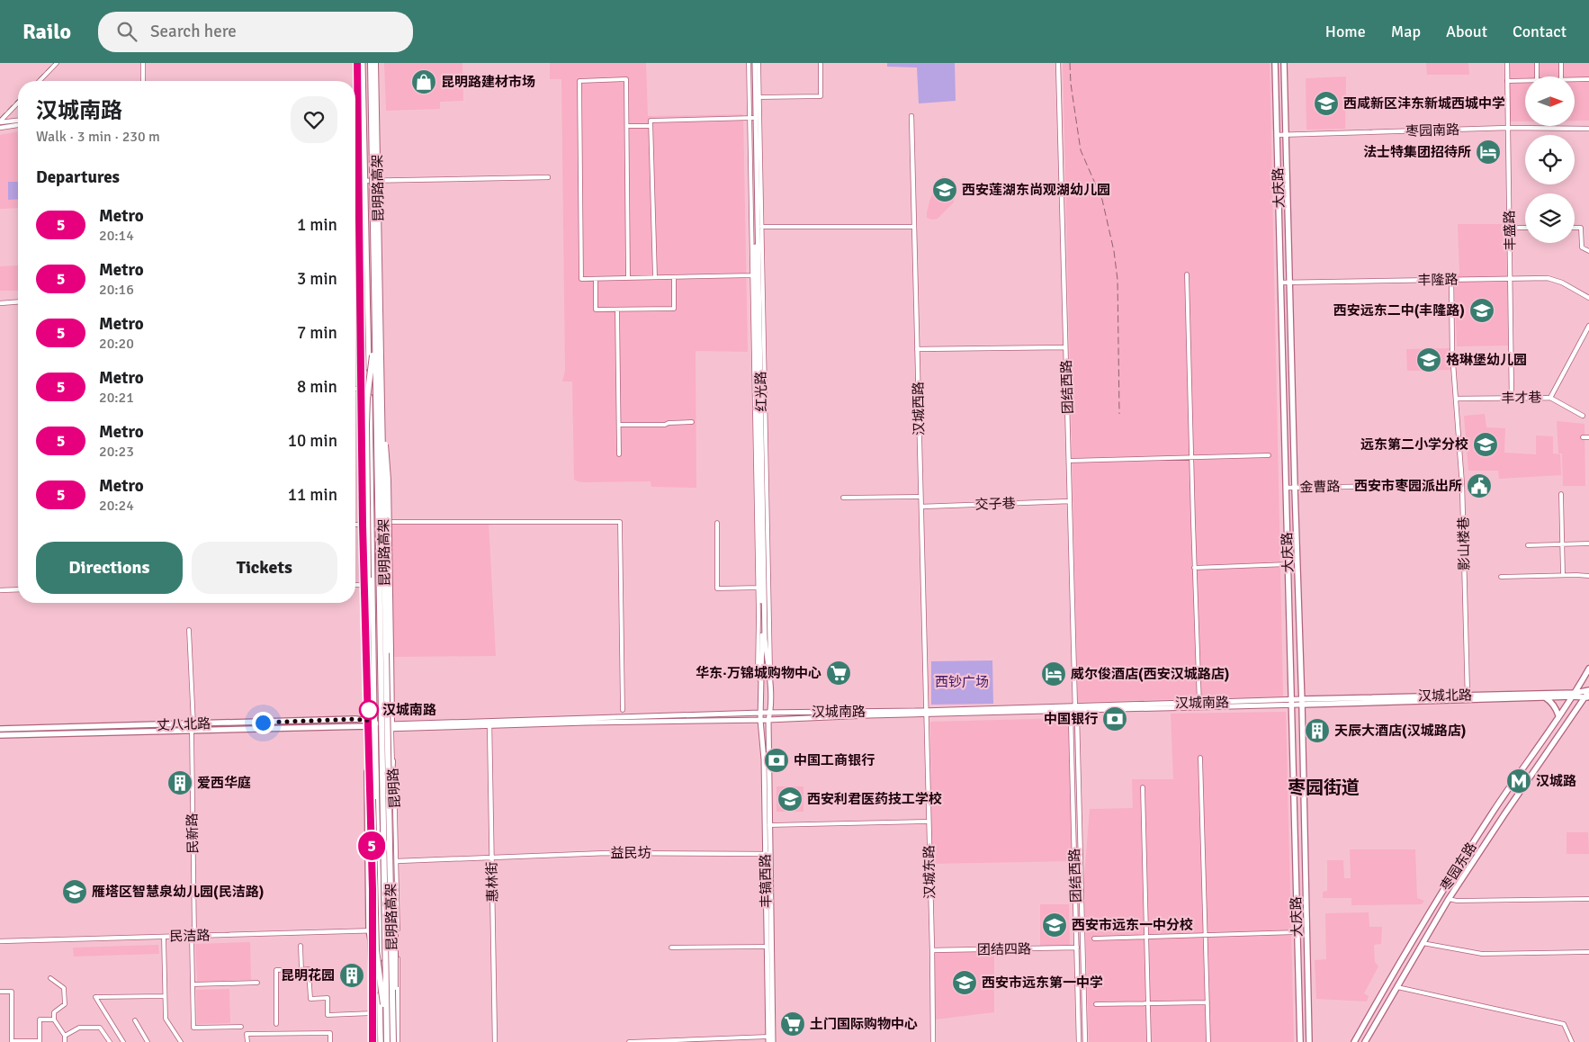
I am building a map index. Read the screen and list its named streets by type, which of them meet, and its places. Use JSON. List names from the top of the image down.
{
  "streets": {
    "highway": ["昆明路高架"],
    "main road": [
      "大庆路",
      "红光路",
      "汉城北路",
      "汉城南路",
      "丈八北路",
      "昆明路",
      "枣园东路",
      "丰镐西路"
    ],
    "street": [
      "枣园南路",
      "丰盛路",
      "丰隆路",
      "团结西路",
      "丰才巷",
      "汉城西路",
      "金曹路",
      "交子巷",
      "影山楼巷",
      "民新路",
      "益民坊",
      "汉城东路",
      "惠林街",
      "民洁路",
      "团结四路"
    ]
  },
  "crossings": [
    ["枣园南路", "大庆路"],
    ["枣园南路", "丰盛路"],
    ["大庆路", "丰隆路"],
    ["大庆路", "金曹路"],
    ["大庆路", "汉城北路"],
    ["大庆路", "汉城南路"],
    ["丰盛路", "丰隆路"],
    ["丰盛路", "丰才巷"],
    ["丰隆路", "影山楼巷"],
    ["团结西路", "交子巷"],
    ["团结西路", "汉城南路"],
    ["团结西路", "团结四路"],
    ["红光路", "汉城南路"],
    ["红光路", "丰镐西路"],
    ["丰才巷", "影山楼巷"],
    ["汉城西路", "交子巷"],
    ["汉城西路", "汉城东路"],
    ["金曹路", "影山楼巷"],
    ["影山楼巷", "汉城北路"],
    ["汉城北路", "汉城南路"],
    ["汉城北路", "枣园东路"],
    ["汉城南路", "昆明路"],
    ["汉城南路", "汉城东路"],
    ["汉城南路", "丰镐西路"],
    ["汉城南路", "惠林街"],
    ["丈八北路", "昆明路"],
    ["丈八北路", "民新路"],
    ["昆明路", "益民坊"],
    ["昆明路", "民洁路"],
    ["民新路", "民洁路"],
    ["益民坊", "丰镐西路"],
    ["益民坊", "惠林街"],
    ["汉城东路", "团结四路"]
  ],
  "districts": ["枣园街道"],
  "parks": ["西钞广场"],
  "places": {
    "shop": ["昆明路建材市场"],
    "school or university": [
      "西咸新区沣东新城西城中学",
      "西安莲湖东尚观湖幼儿园",
      "西安远东二中(丰隆路)",
      "格琳堡幼儿园",
      "远东第二小学分校",
      "西安利君医药技工学校",
      "雁塔区智慧泉幼儿园(民洁路)",
      "西安市远东一中分校",
      "西安市远东第一中学"
    ],
    "hotel": ["法士特集团招待所", "威尔俊酒店(西安汉城路店)"],
    "public building": ["西安市枣园派出所"],
    "supermarket": ["华东·万锦城购物中心", "土门国际购物中心"],
    "other": ["汉城南路"],
    "bank": ["中国银行", "中国工商银行"],
    "building": ["天辰大酒店(汉城路店)", "爱西华庭", "昆明花园"],
    "metro station": ["汉城路"]
  },
  "lines": ["metro line 5"],
  "north": "right",
  "page": {
    "header": "Railo",
    "search": "Search here",
    "nav": [
      "Home",
      "Map",
      "About",
      "Contact"
    ],
    "on_map": "5",
    "heading": [
      ["汉城南路", "Walk · 3 min · 230 m"],
      "Departures"
    ],
    "list": [
      {
        "mark": "5",
        "name": "Metro",
        "note": "20:14",
        "value": "1 min"
      },
      {
        "mark": "5",
        "name": "Metro",
        "note": "20:16",
        "value": "3 min"
      },
      {
        "mark": "5",
        "name": "Metro",
        "note": "20:20",
        "value": "7 min"
      },
      {
        "mark": "5",
        "name": "Metro",
        "note": "20:21",
        "value": "8 min"
      },
      {
        "mark": "5",
        "name": "Metro",
        "note": "20:23",
        "value": "10 min"
      },
      {
        "mark": "5",
        "name": "Metro",
        "note": "20:24",
        "value": "11 min"
      }
    ],
    "buttons": ["Directions", "Tickets"]
  }
}
